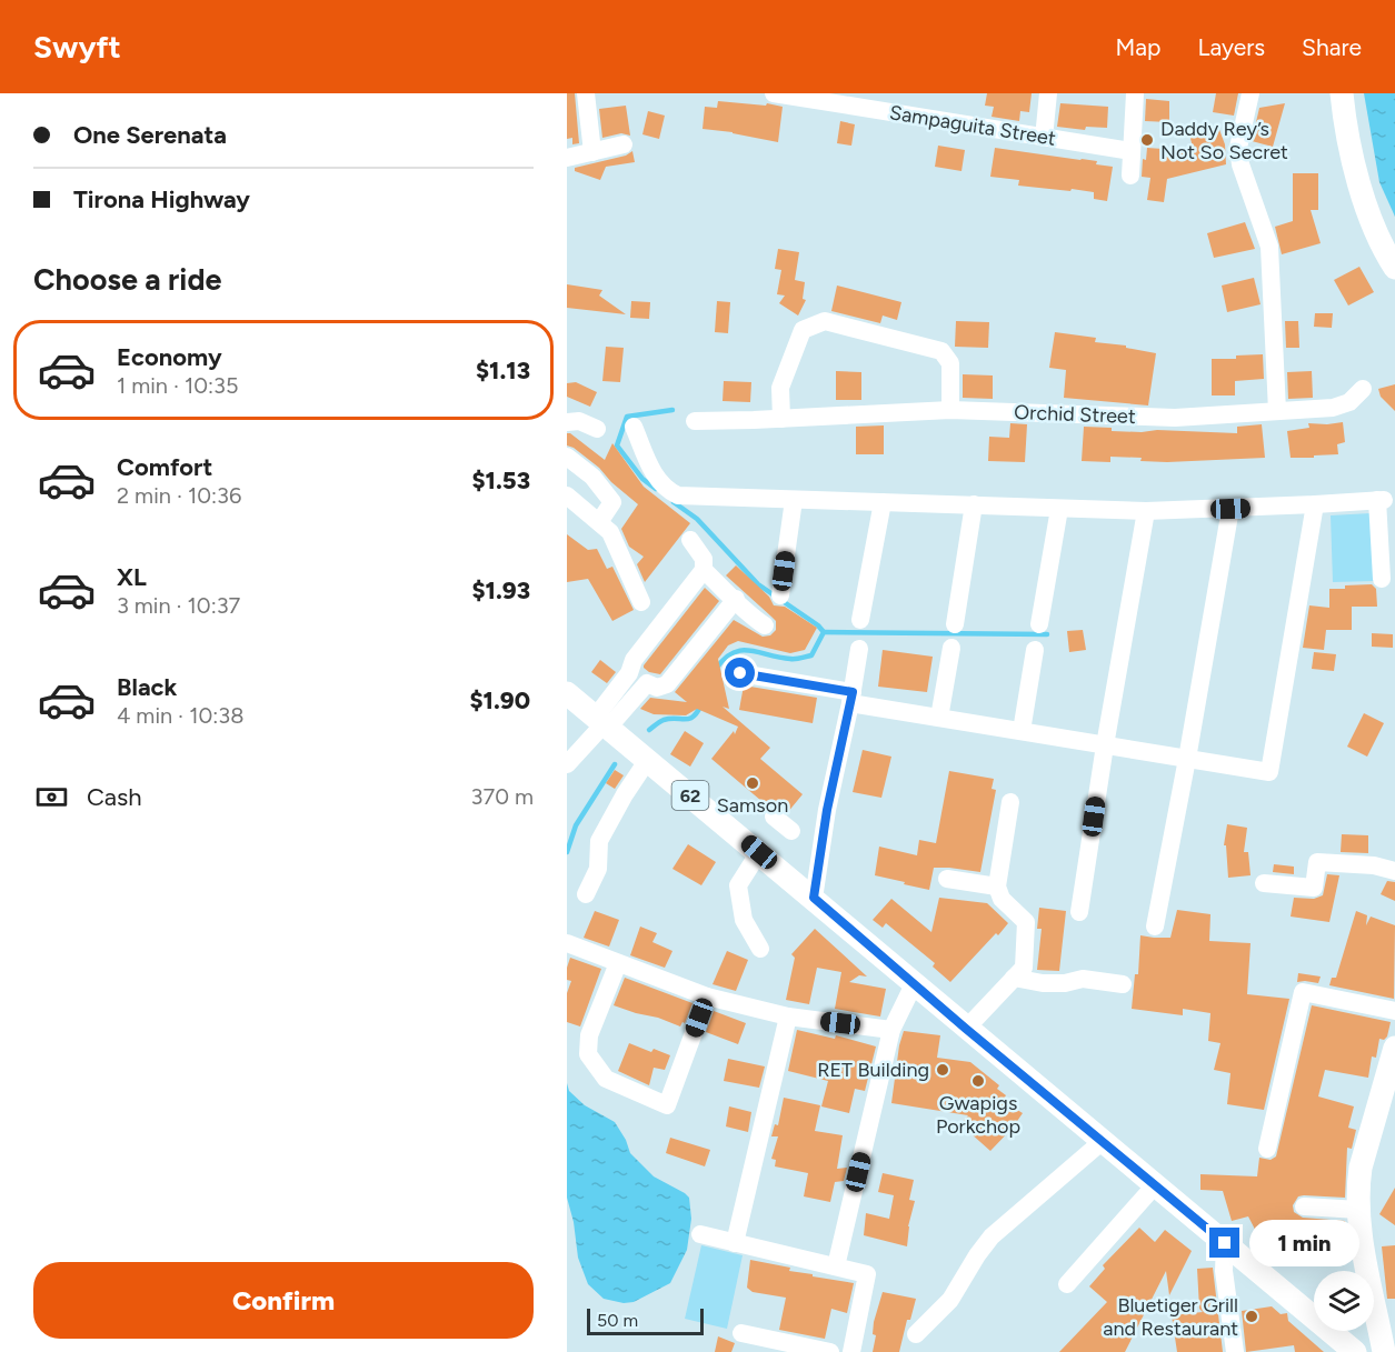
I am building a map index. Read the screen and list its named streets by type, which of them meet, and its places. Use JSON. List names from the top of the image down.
{
  "streets": {
    "main road": ["62"],
    "street": ["Sampaguita Street", "Orchid Street"]
  },
  "places": [
    "Daddy Rey’s Not So Secret",
    "Samson",
    "RET Building",
    "Gwapigs Porkchop",
    "Bluetiger Grill and Restaurant"
  ],
  "scale_bar": "50 m",
  "page": {
    "header": "Swyft",
    "nav": ["Map", "Layers", "Share"],
    "banner": ["One Serenata", "Tirona Highway"],
    "heading": "Choose a ride",
    "list": [
      {
        "name": "Economy",
        "note": "1 min · 10:35",
        "value": "$1.13"
      },
      {
        "name": "Comfort",
        "note": "2 min · 10:36",
        "value": "$1.53"
      },
      {
        "name": "XL",
        "note": "3 min · 10:37",
        "value": "$1.93"
      },
      {
        "name": "Black",
        "note": "4 min · 10:38",
        "value": "$1.90"
      }
    ],
    "pay": ["Cash", "370 m"],
    "bubble": "1 min",
    "buttons": "Confirm",
    "scale": "50 m"
  }
}
